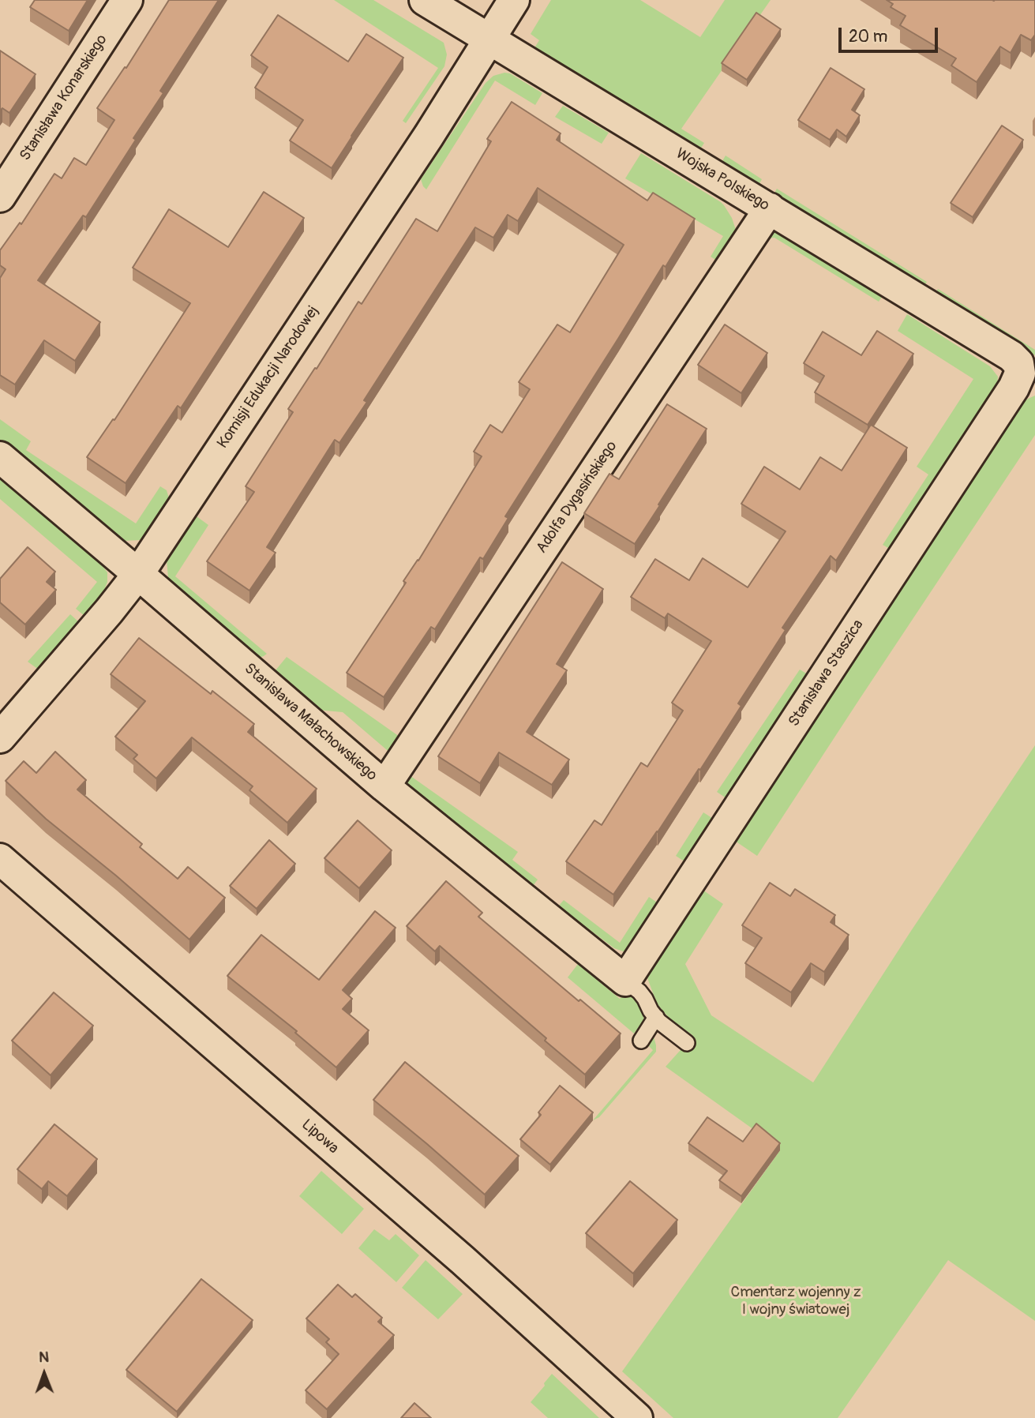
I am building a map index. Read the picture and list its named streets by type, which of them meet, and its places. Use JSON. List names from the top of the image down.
{
  "streets": {
    "street": [
      "Stanisława Konarskiego",
      "Wojska Polskiego",
      "Komisji Edukacji Narodowej",
      "Adolfa Dygasińskiego",
      "Stanisława Staszica",
      "Stanisława Małachowskiego",
      "Lipowa"
    ]
  },
  "crossings": [
    ["Wojska Polskiego", "Komisji Edukacji Narodowej"],
    ["Wojska Polskiego", "Adolfa Dygasińskiego"],
    ["Wojska Polskiego", "Stanisława Staszica"],
    ["Komisji Edukacji Narodowej", "Stanisława Małachowskiego"],
    ["Adolfa Dygasińskiego", "Stanisława Małachowskiego"],
    ["Stanisława Staszica", "Stanisława Małachowskiego"]
  ],
  "parks": ["Cmentarz wojenny z I wojny światowej"],
  "scale_bar": "20 m",
  "north": "top"
}
